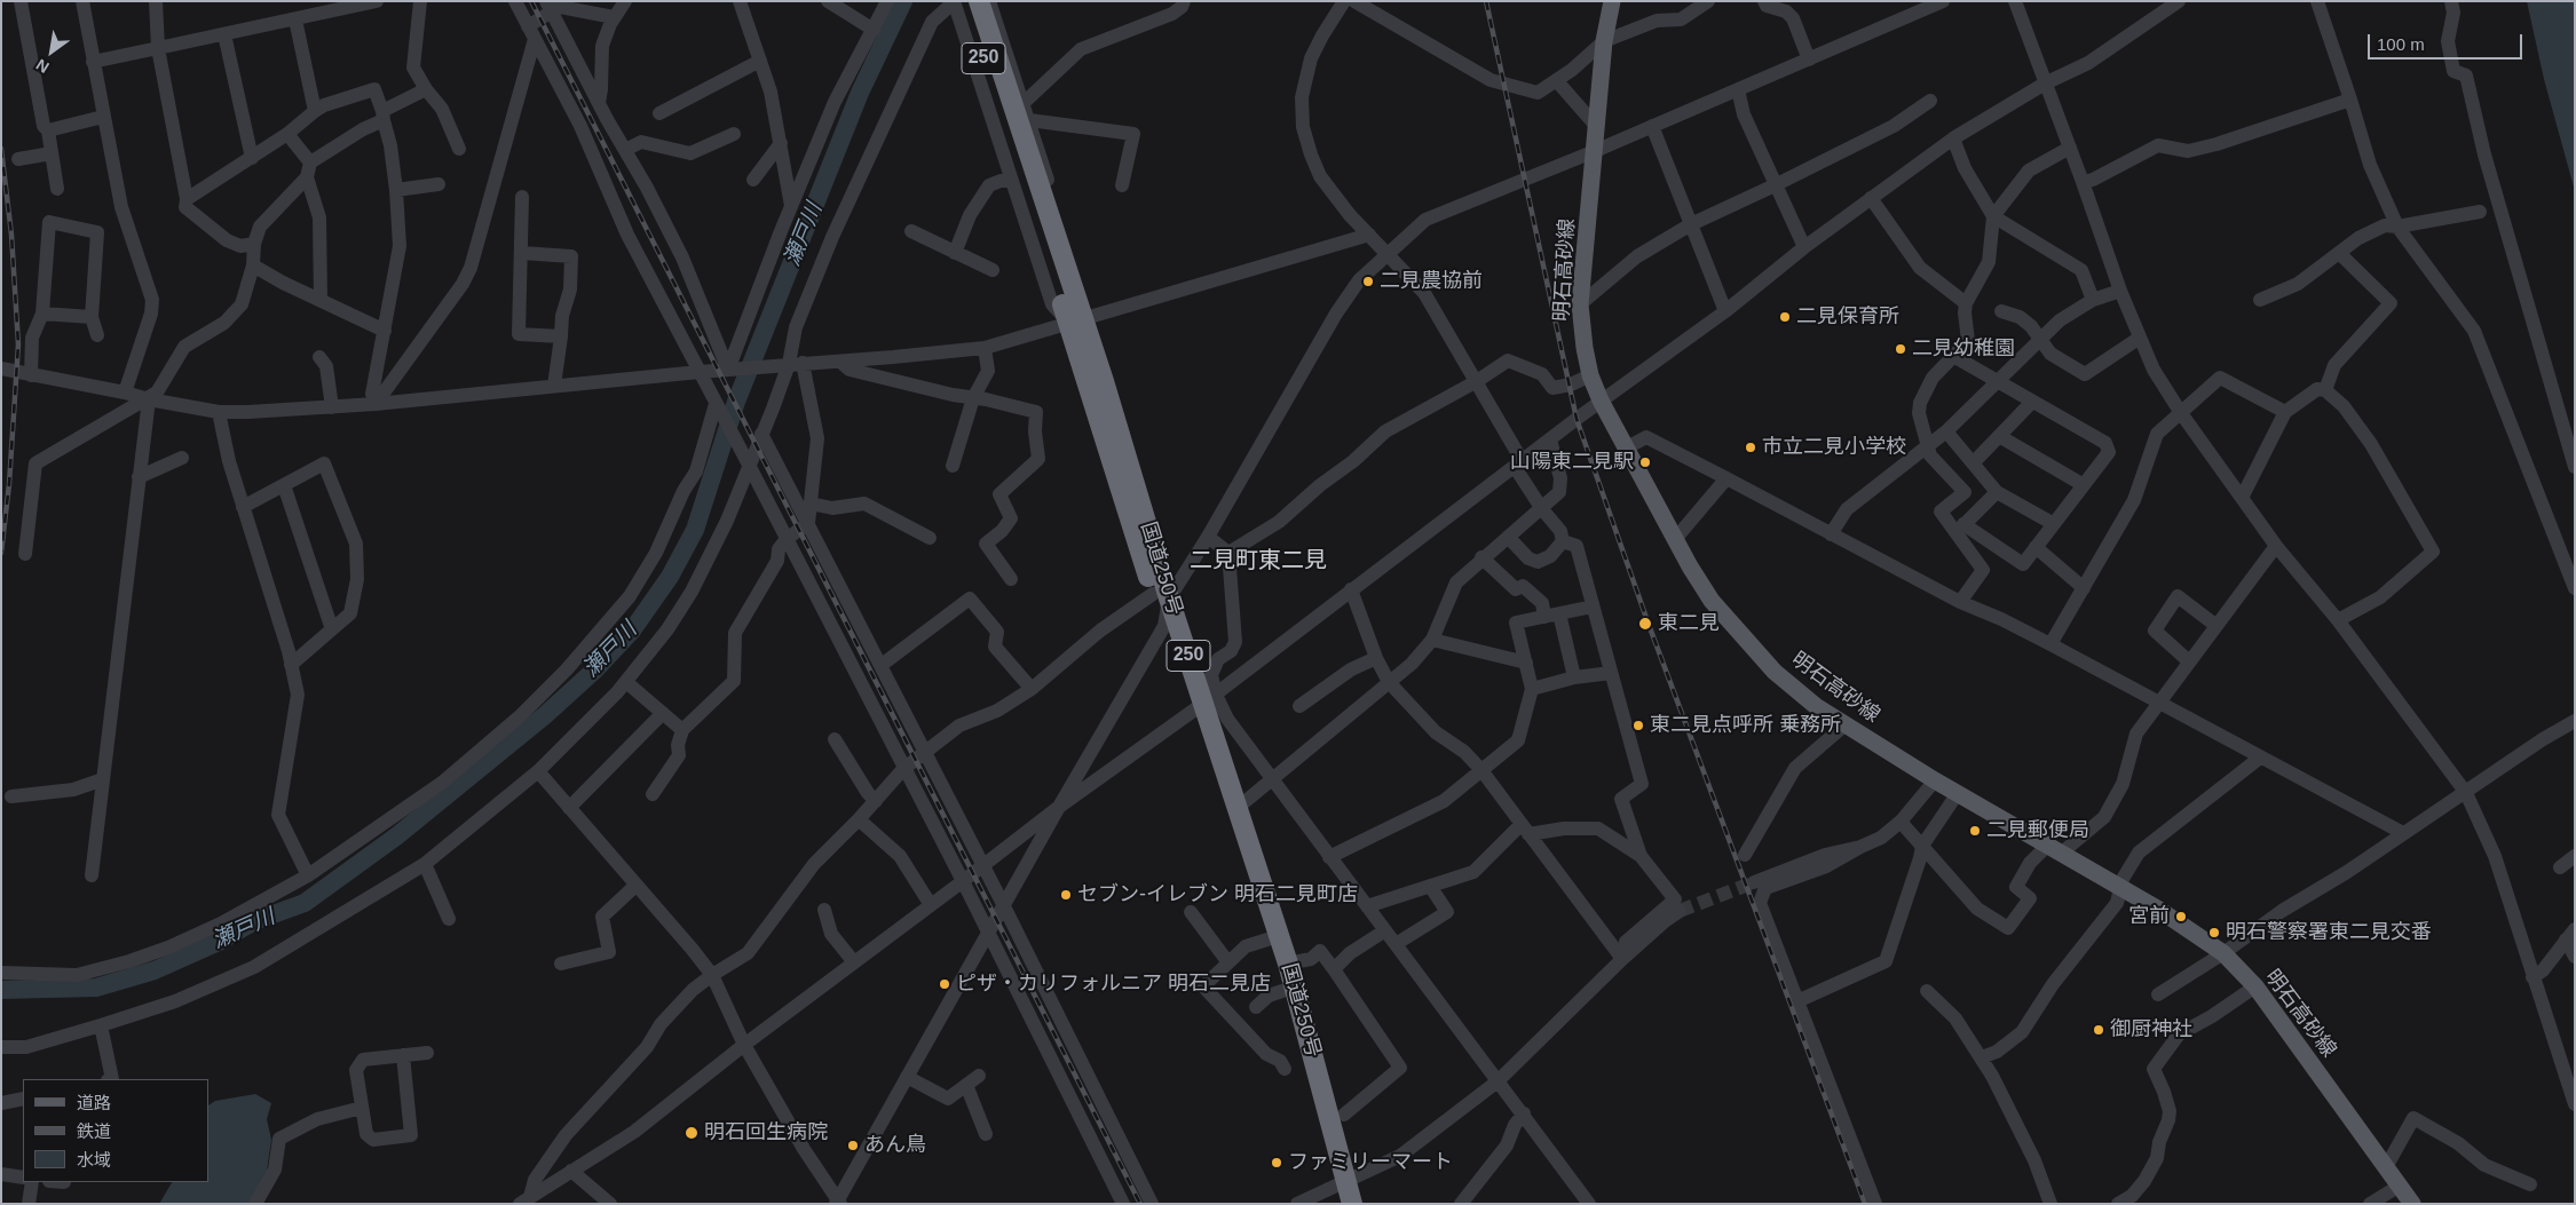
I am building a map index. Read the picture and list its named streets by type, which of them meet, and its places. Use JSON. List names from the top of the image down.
{
  "streets": {
    "highway": ["250", "国道250号"],
    "main road": ["明石高砂線"]
  },
  "districts": ["二見町東二見"],
  "water": ["瀬戸川"],
  "places": [
    "二見農協前",
    "二見保育所",
    "二見幼稚園",
    "市立二見小学校",
    "山陽東二見駅",
    "東二見",
    "東二見点呼所 乗務所",
    "二見郵便局",
    "セブン-イレブン 明石二見町店",
    "宮前",
    "明石警察署東二見交番",
    "ピザ・カリフォルニア 明石二見店",
    "御厨神社",
    "明石回生病院",
    "あん鳥",
    "ファミリーマート"
  ],
  "legend": ["道路", "鉄道", "水域"],
  "scale_bar": "100 m",
  "north": "bottom left"
}
